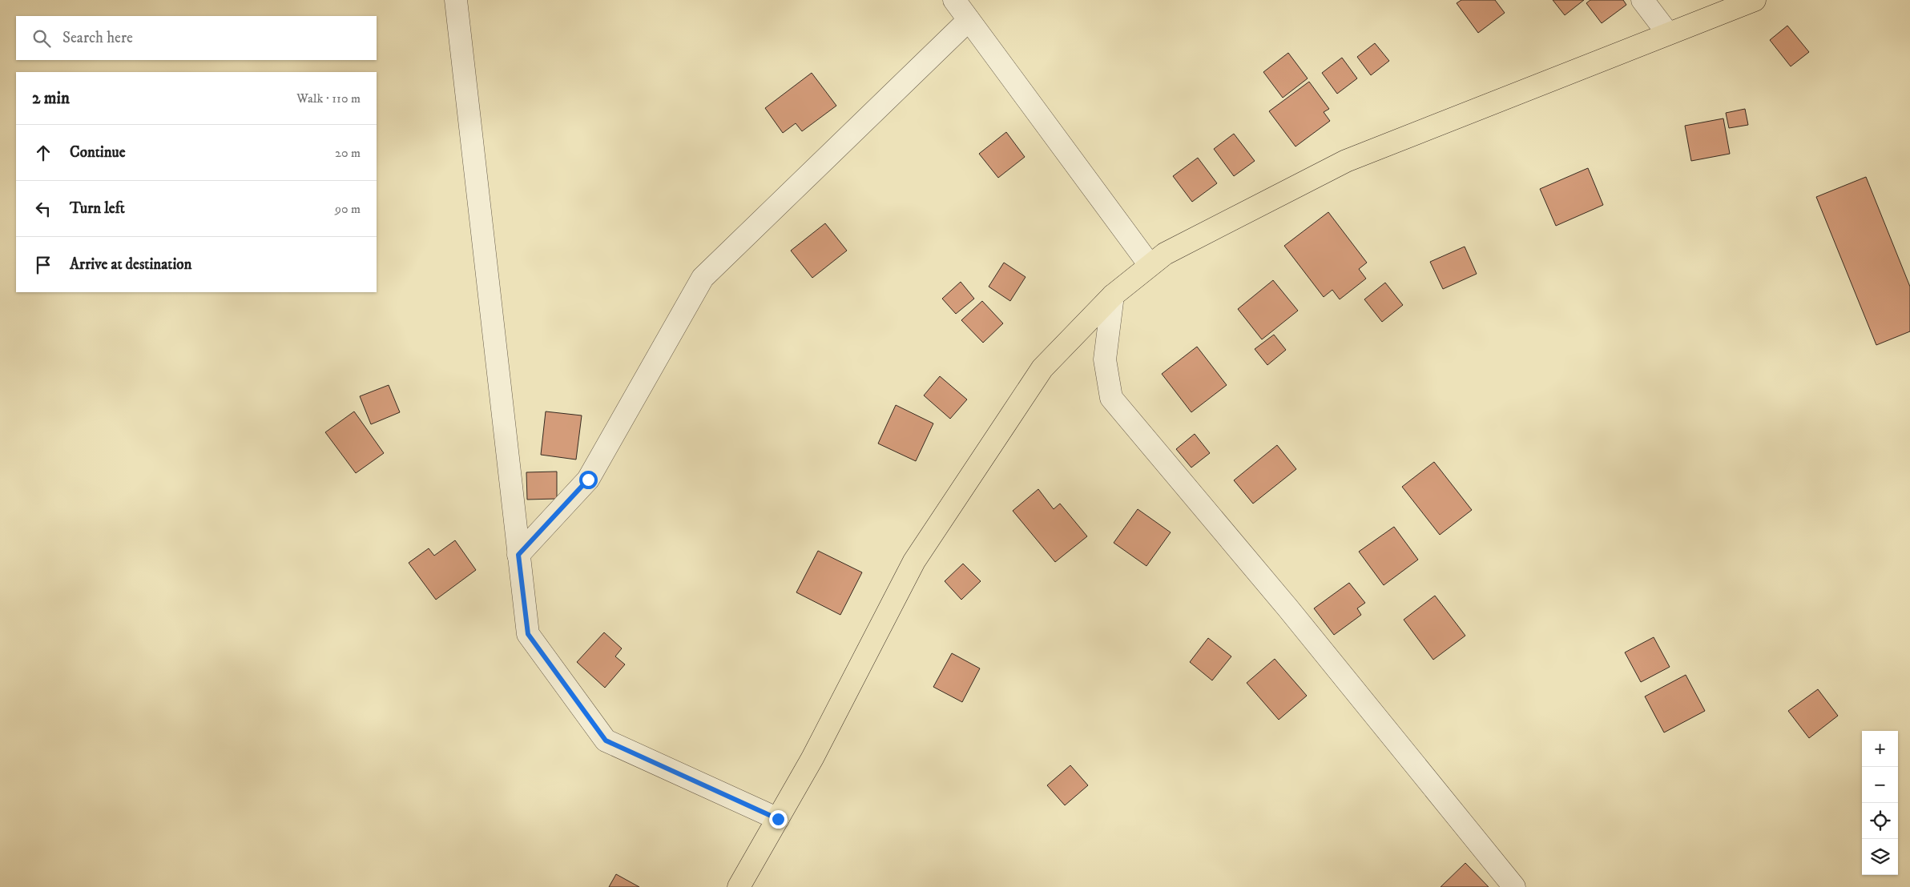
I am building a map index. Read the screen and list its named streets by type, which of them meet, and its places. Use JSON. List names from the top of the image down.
{
  "page": {
    "search": "Search here",
    "heading": ["2 min", "Walk · 110 m"],
    "list": [
      ["Continue", "20 m"],
      ["Turn left", "90 m"],
      "Arrive at destination"
    ],
    "map_buttons": ["+", "−"]
  }
}
